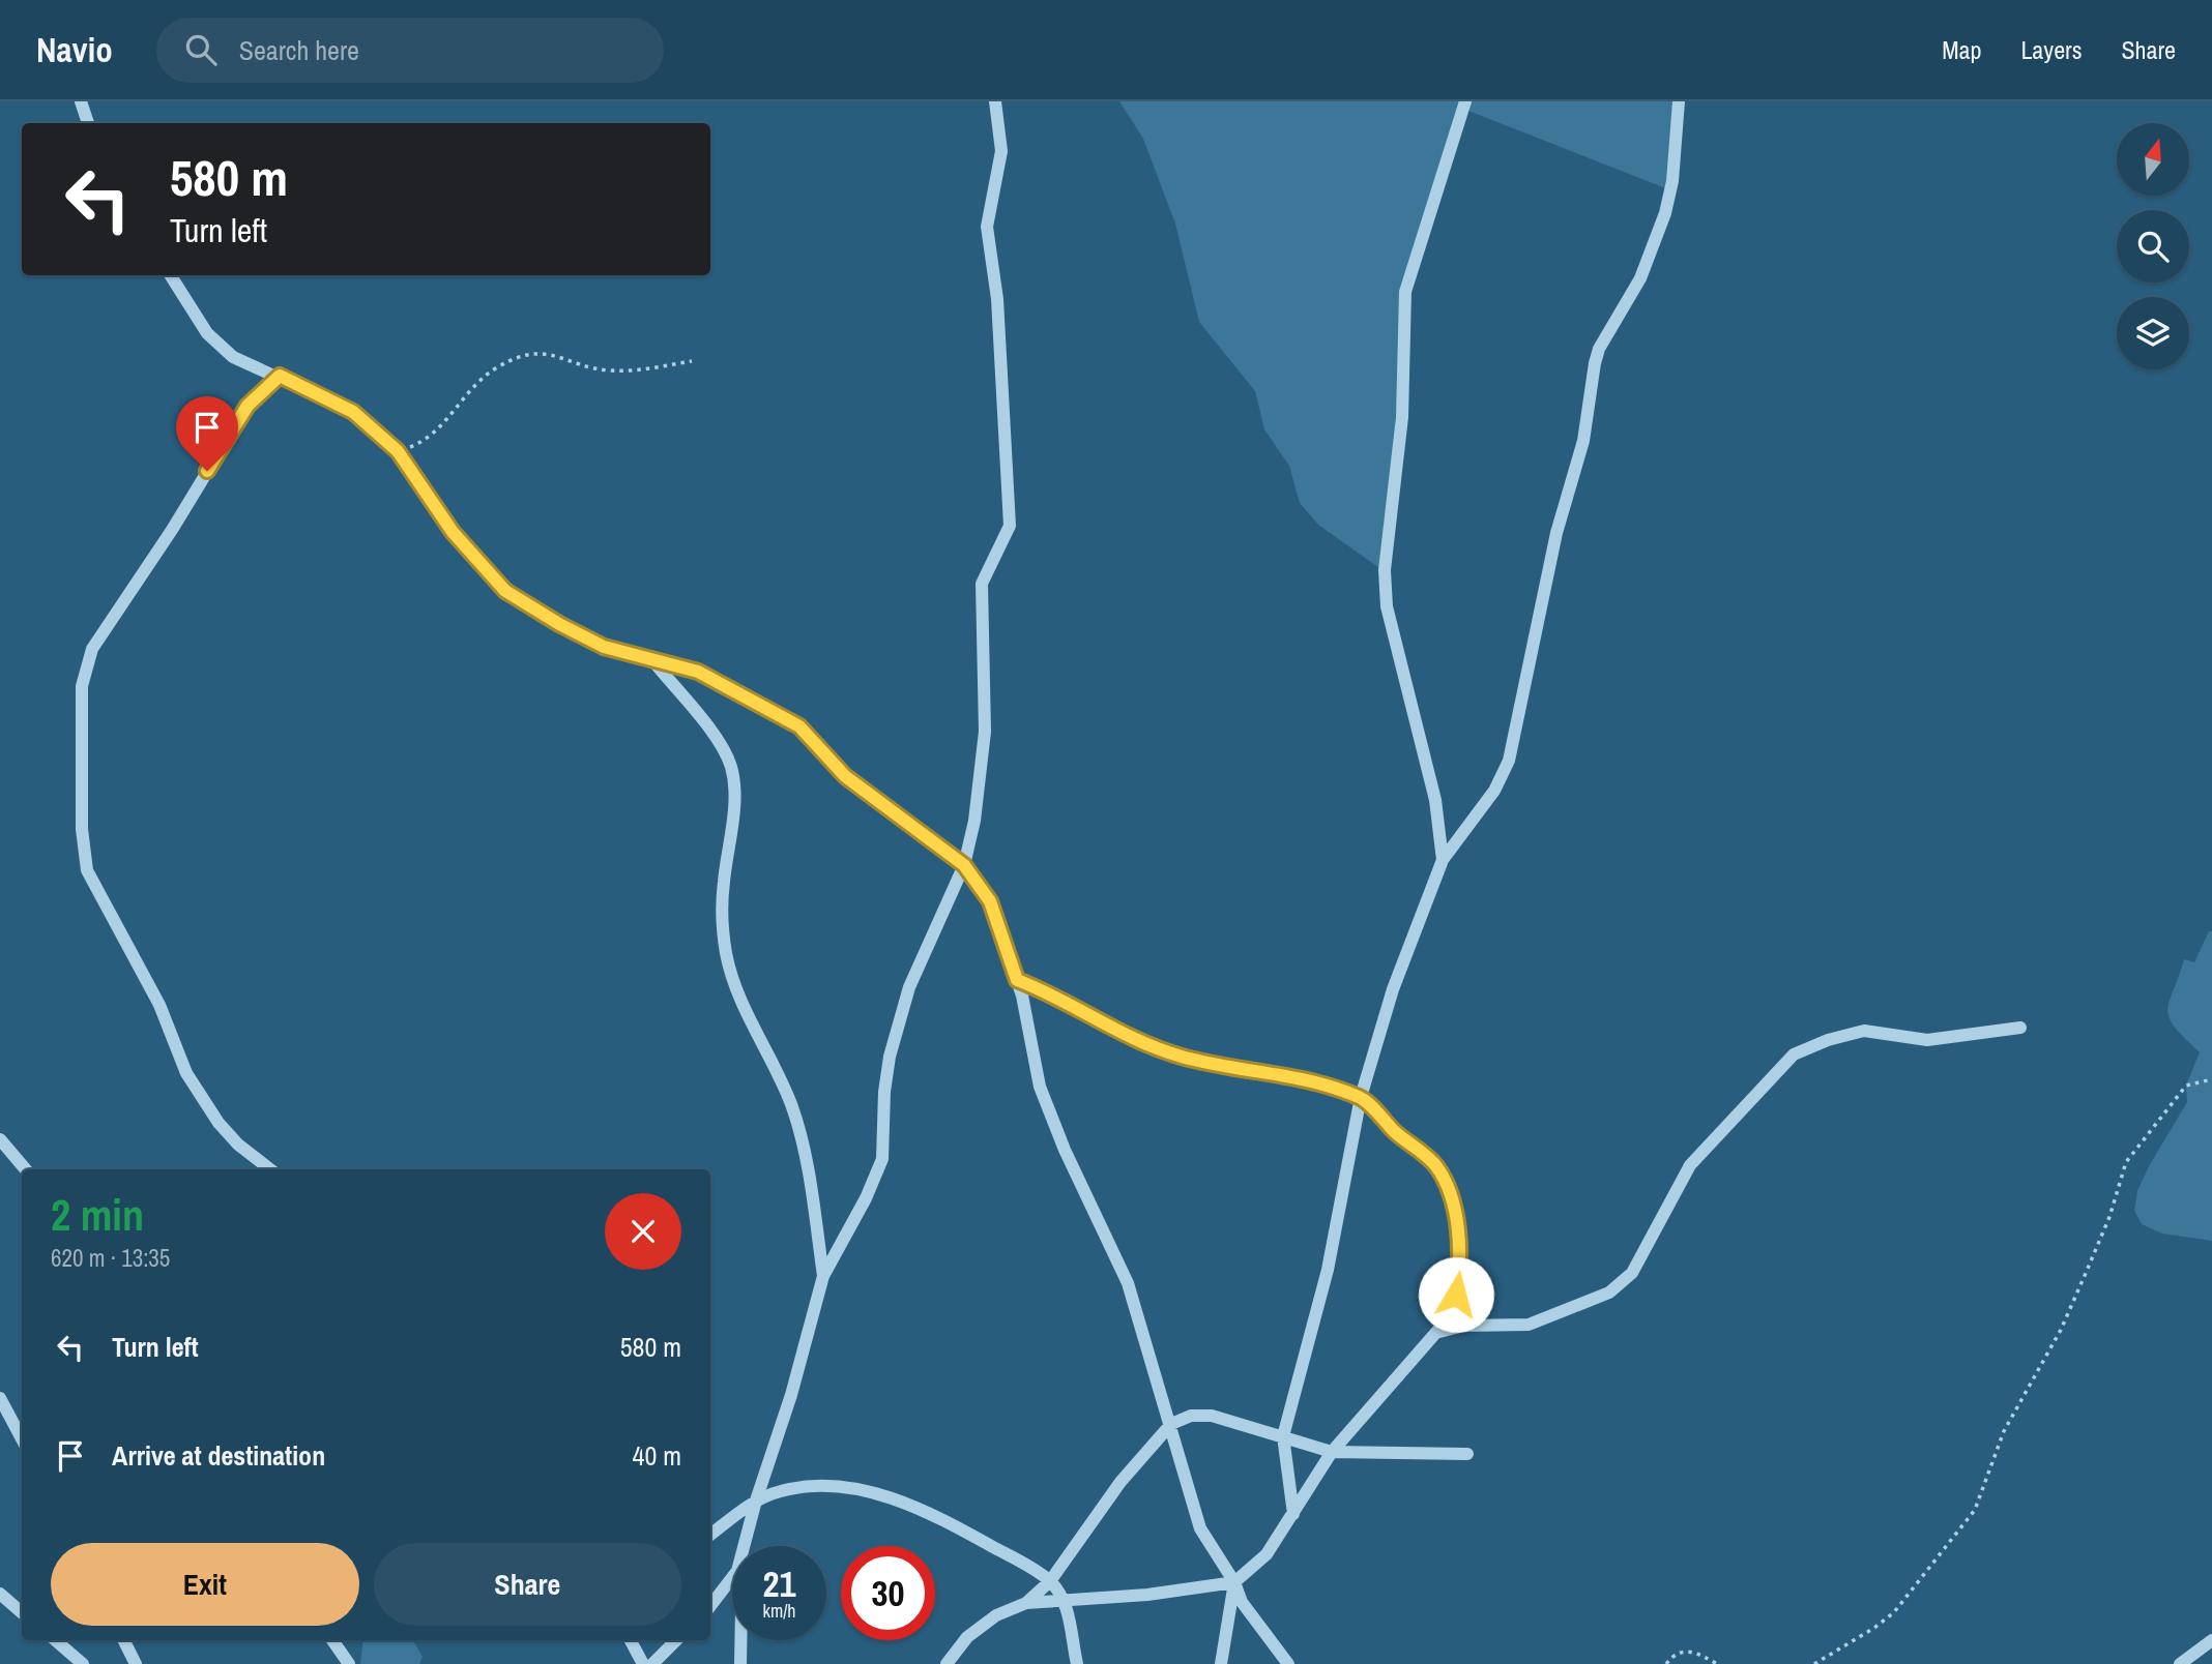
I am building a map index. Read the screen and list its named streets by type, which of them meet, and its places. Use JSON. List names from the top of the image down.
{
  "north": "top",
  "page": {
    "header": "Navio",
    "search": "Search here",
    "nav": ["Map", "Layers", "Share"],
    "turn": ["580 m", "Turn left"],
    "heading": ["2 min", "620 m · 13:35"],
    "list": [
      {
        "name": "Turn left",
        "value": "580 m"
      },
      {
        "name": "Arrive at destination",
        "value": "40 m"
      }
    ],
    "buttons": ["Exit", "Share"],
    "speed": "21 km/h",
    "limit": "30"
  }
}
